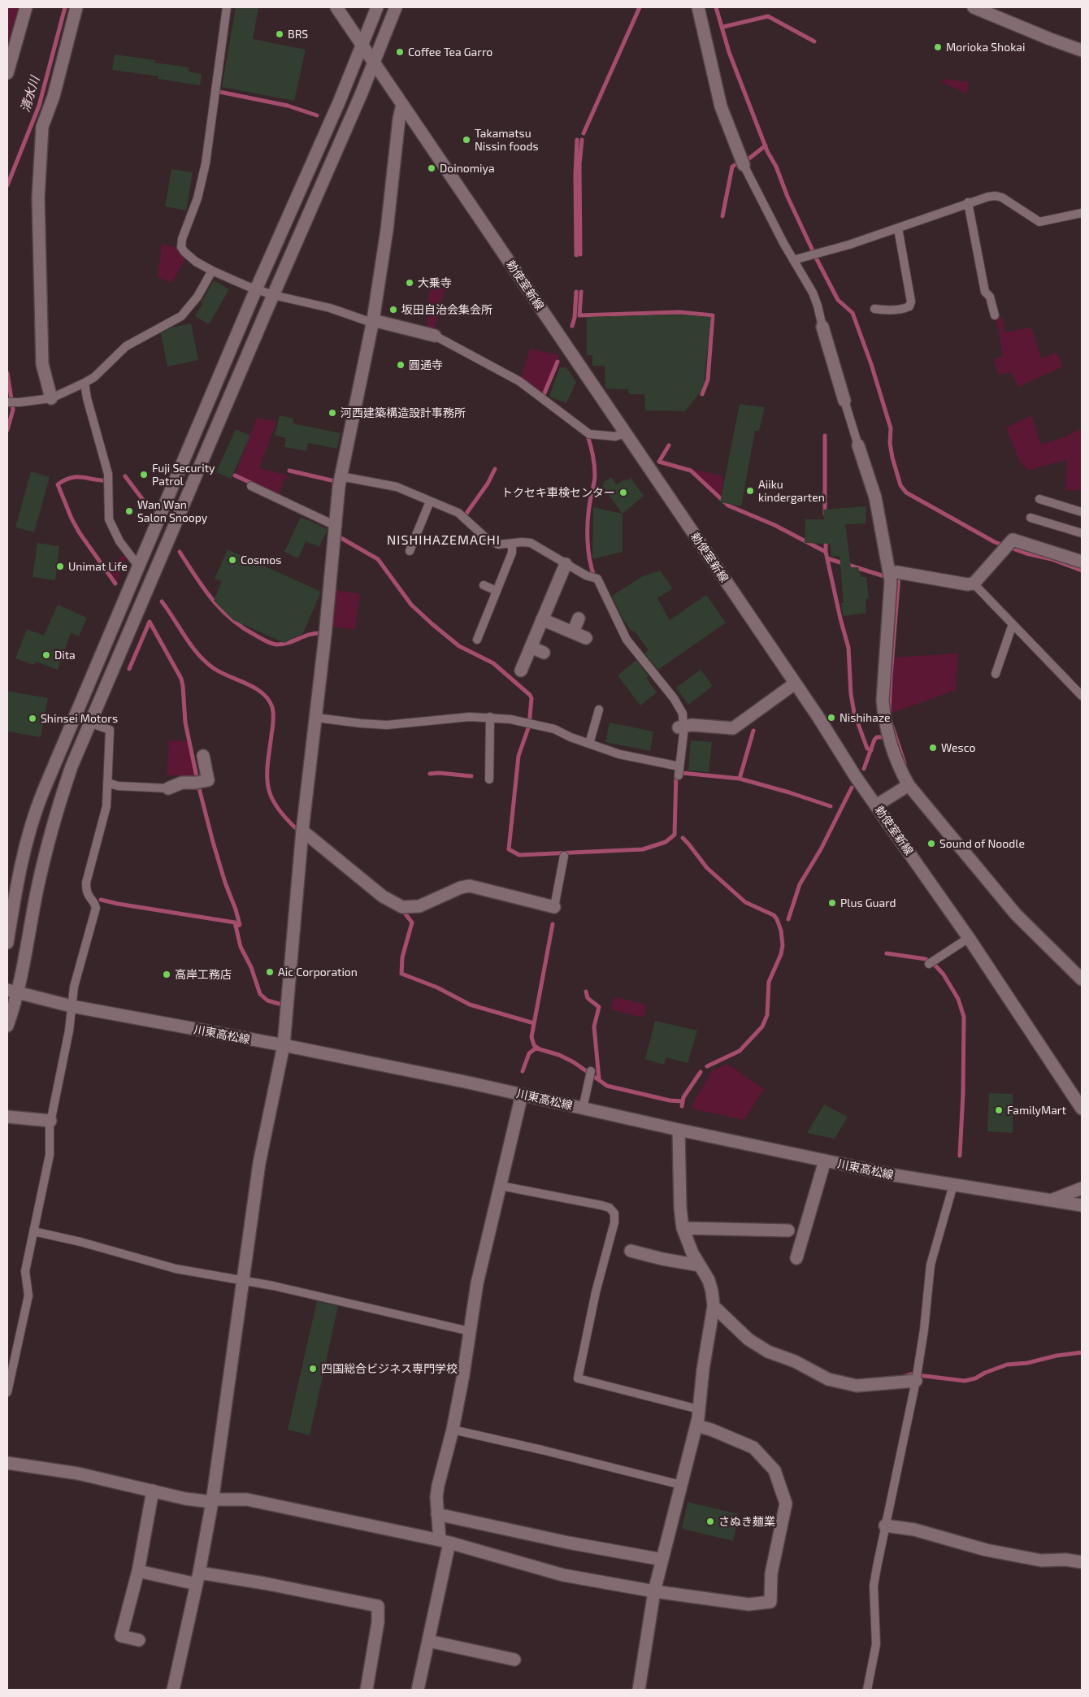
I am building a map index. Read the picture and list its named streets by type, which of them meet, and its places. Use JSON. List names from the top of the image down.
{
  "streets": {
    "street": ["勅使室新線", "川東高松線"]
  },
  "districts": ["NISHIHAZEMACHI"],
  "water": ["清水川"],
  "places": [
    "BRS",
    "Morioka Shokai",
    "Coffee Tea Garro",
    "Takamatsu Nissin foods",
    "Doinomiya",
    "大乗寺",
    "坂田自治会集会所",
    "圓通寺",
    "河西建築構造設計事務所",
    "Fuji Security Patrol",
    "Aiiku kindergarten",
    "トクセキ車検センター",
    "Wan Wan Salon Snoopy",
    "Cosmos",
    "Unimat Life",
    "Dita",
    "Nishihaze",
    "Shinsei Motors",
    "Wesco",
    "Sound of Noodle",
    "Plus Guard",
    "Aic Corporation",
    "高岸工務店",
    "FamilyMart",
    "四国総合ビジネス専門学校",
    "さぬき麺業"
  ]
}
